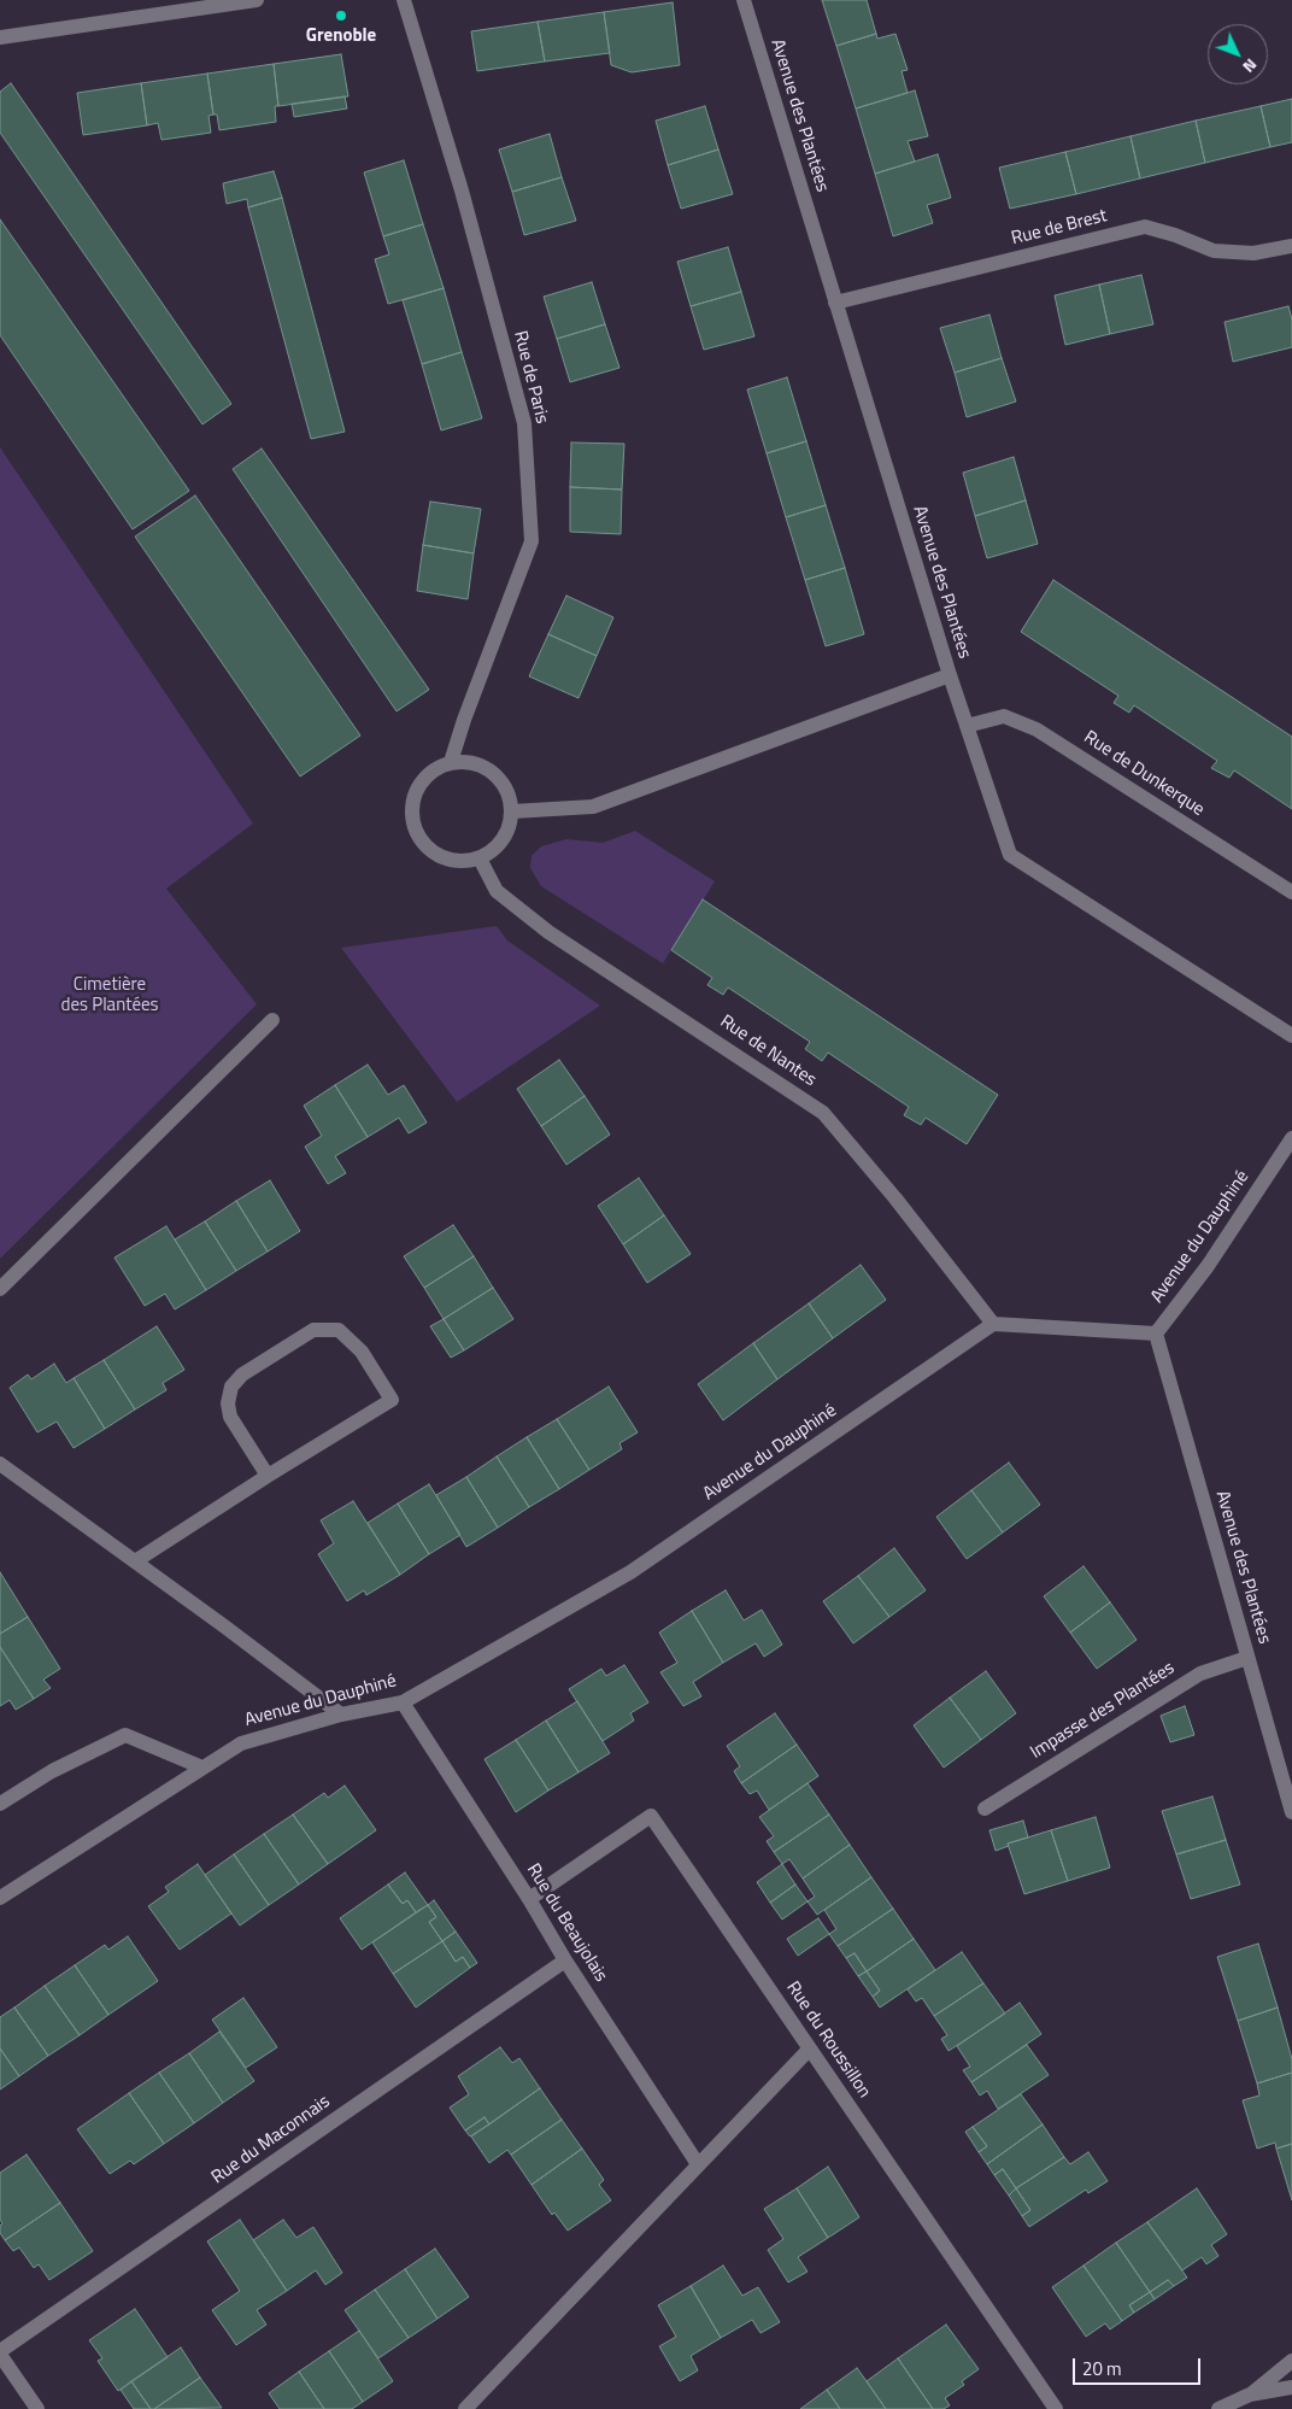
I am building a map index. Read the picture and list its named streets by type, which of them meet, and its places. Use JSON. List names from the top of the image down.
{
  "streets": {
    "street": [
      "Avenue des Plantées",
      "Rue de Brest",
      "Rue de Paris",
      "Rue de Dunkerque",
      "Rue de Nantes",
      "Avenue du Dauphiné",
      "Impasse des Plantées",
      "Rue du Beaujolais",
      "Rue du Roussillon",
      "Rue du Maconnais"
    ]
  },
  "crossings": [
    ["Avenue des Plantées", "Rue de Brest"],
    ["Avenue des Plantées", "Rue de Dunkerque"],
    ["Avenue des Plantées", "Avenue du Dauphiné"],
    ["Avenue des Plantées", "Impasse des Plantées"],
    ["Rue de Paris", "Rue de Nantes"],
    ["Rue de Nantes", "Avenue du Dauphiné"],
    ["Avenue du Dauphiné", "Rue du Beaujolais"],
    ["Rue du Beaujolais", "Rue du Roussillon"],
    ["Rue du Beaujolais", "Rue du Maconnais"]
  ],
  "parks": ["Cimetière des Plantées"],
  "places": ["Grenoble"],
  "scale_bar": "20 m",
  "north": "bottom right"
}
